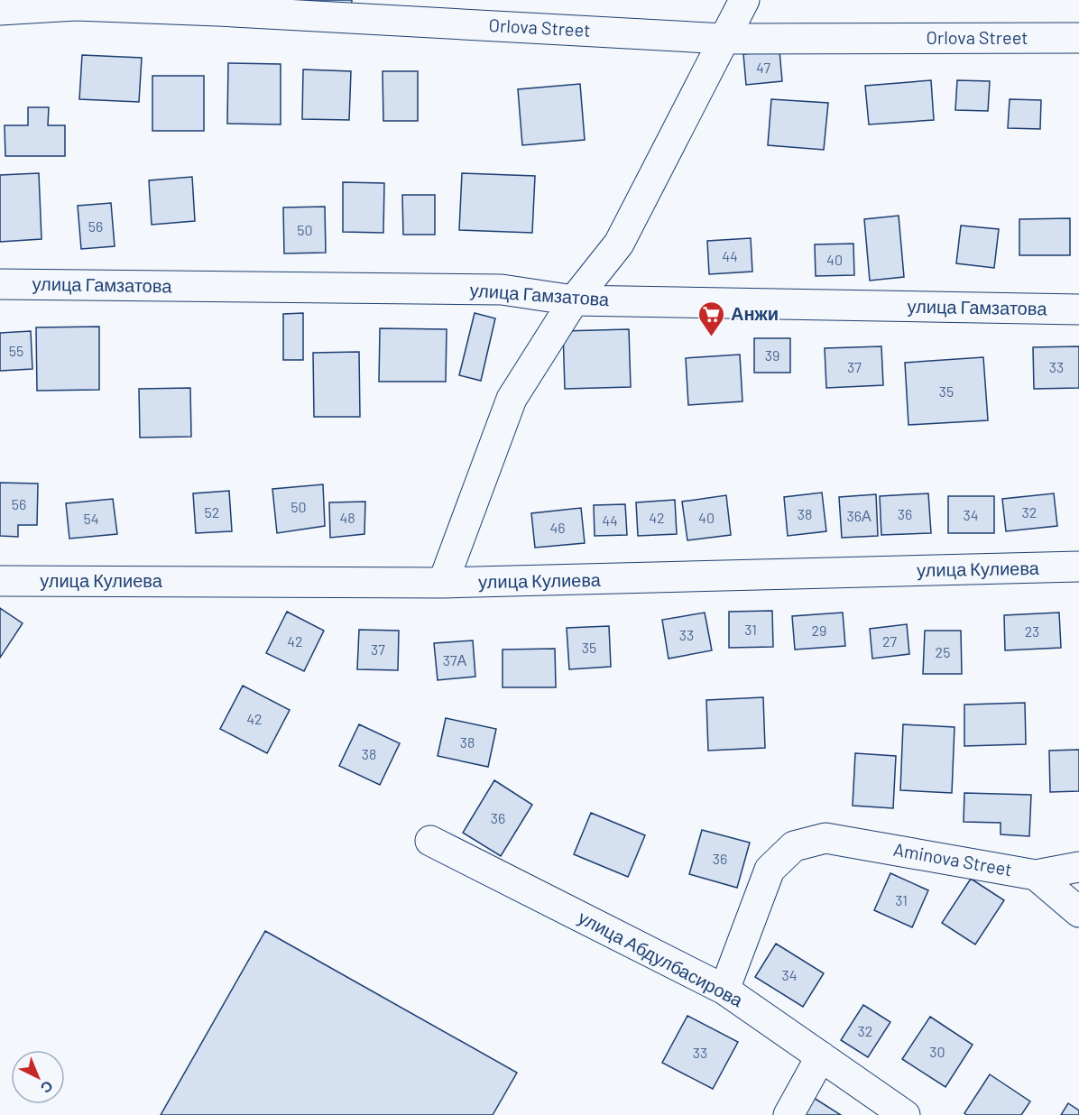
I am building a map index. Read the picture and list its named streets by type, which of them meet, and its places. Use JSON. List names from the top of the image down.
{
  "streets": {
    "street": [
      "Orlova Street",
      "улица Гамзатова",
      "улица Кулиева",
      "Aminova Street",
      "улица Абдулбасирова"
    ]
  },
  "crossings": [
    ["Aminova Street", "улица Абдулбасирова"]
  ],
  "places": {
    "supermarket": ["Анжи"]
  },
  "house_numbers": [
    "47",
    "56",
    "50",
    "44",
    "40",
    "55",
    "39",
    "37",
    "33",
    "35",
    "56",
    "50",
    "52",
    "32",
    "38",
    "36",
    "34",
    "36А",
    "48",
    "42",
    "40",
    "54",
    "44",
    "46",
    "31",
    "29",
    "23",
    "33",
    "42",
    "27",
    "35",
    "37",
    "25",
    "37А",
    "42",
    "38",
    "38",
    "36",
    "36",
    "31",
    "34",
    "32",
    "30",
    "33"
  ],
  "north": "bottom right"
}
